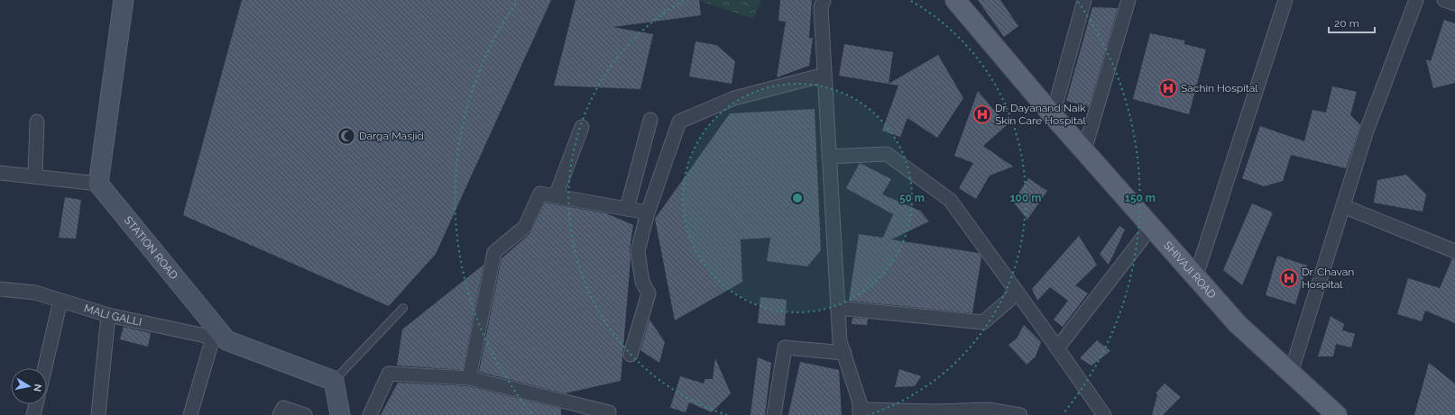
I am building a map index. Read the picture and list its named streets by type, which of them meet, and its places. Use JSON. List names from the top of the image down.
{
  "streets": {
    "main road": ["STATION ROAD", "SHIVAJI ROAD"],
    "street": ["MALI GALLI"]
  },
  "crossings": [
    ["STATION ROAD", "MALI GALLI"]
  ],
  "places": {
    "hospital": ["Sachin Hospital", "Dr. Dayanand Naik Skin Care Hospital", "Dr. Chavan Hospital"],
    "mosque": ["Darga Masjid"]
  },
  "scale_bar": "20 m",
  "north": "right",
  "rings": ["50 m", "100 m", "150 m"]
}
